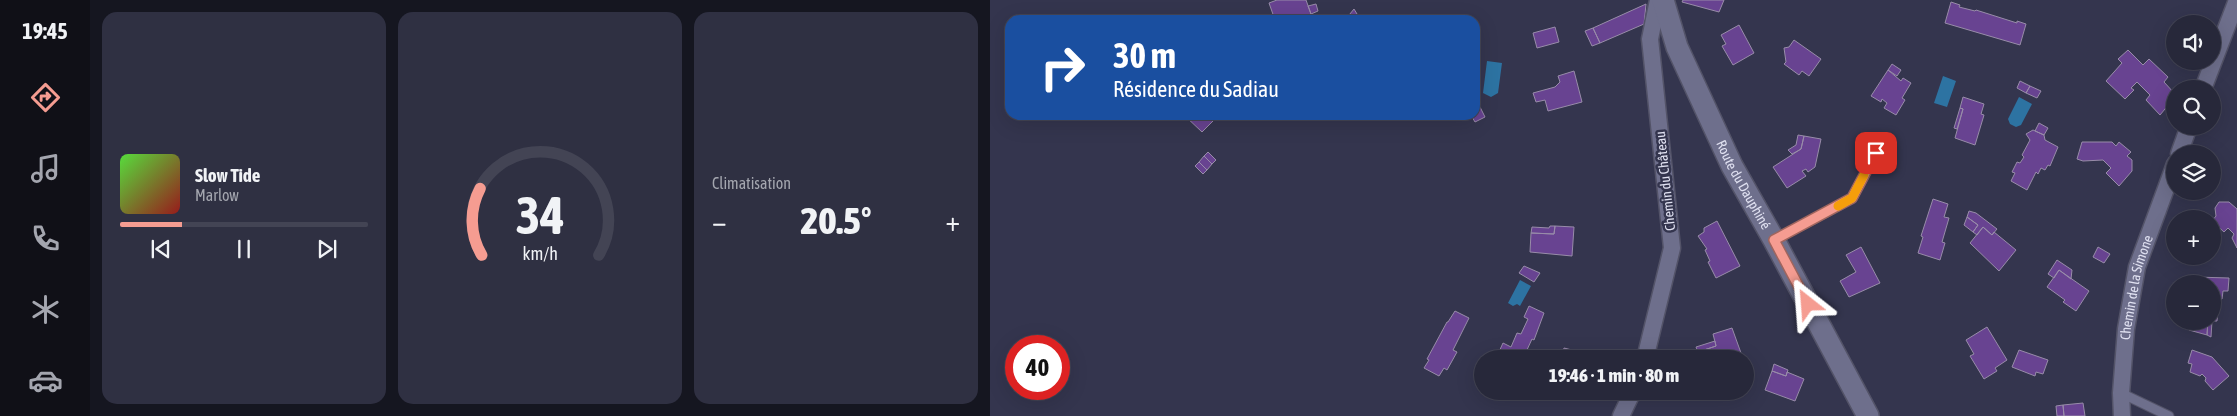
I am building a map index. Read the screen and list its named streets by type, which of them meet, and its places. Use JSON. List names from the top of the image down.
{
  "streets": {
    "street": ["Chemin du Château", "Route du Dauphiné", "Chemin de la Simone"]
  },
  "page": {
    "tabs": "19:45",
    "tile": "Climatisation",
    "map_buttons": ["+", "−"],
    "turn": ["30 m", "Résidence du Sadiau"],
    "song": ["Slow Tide", "Marlow"],
    "heat": ["−", "20.5°", "+"],
    "limit": "40",
    "trip": "19:46 · 1 min · 80 m",
    "gauge": ["34", "km/h"]
  }
}
